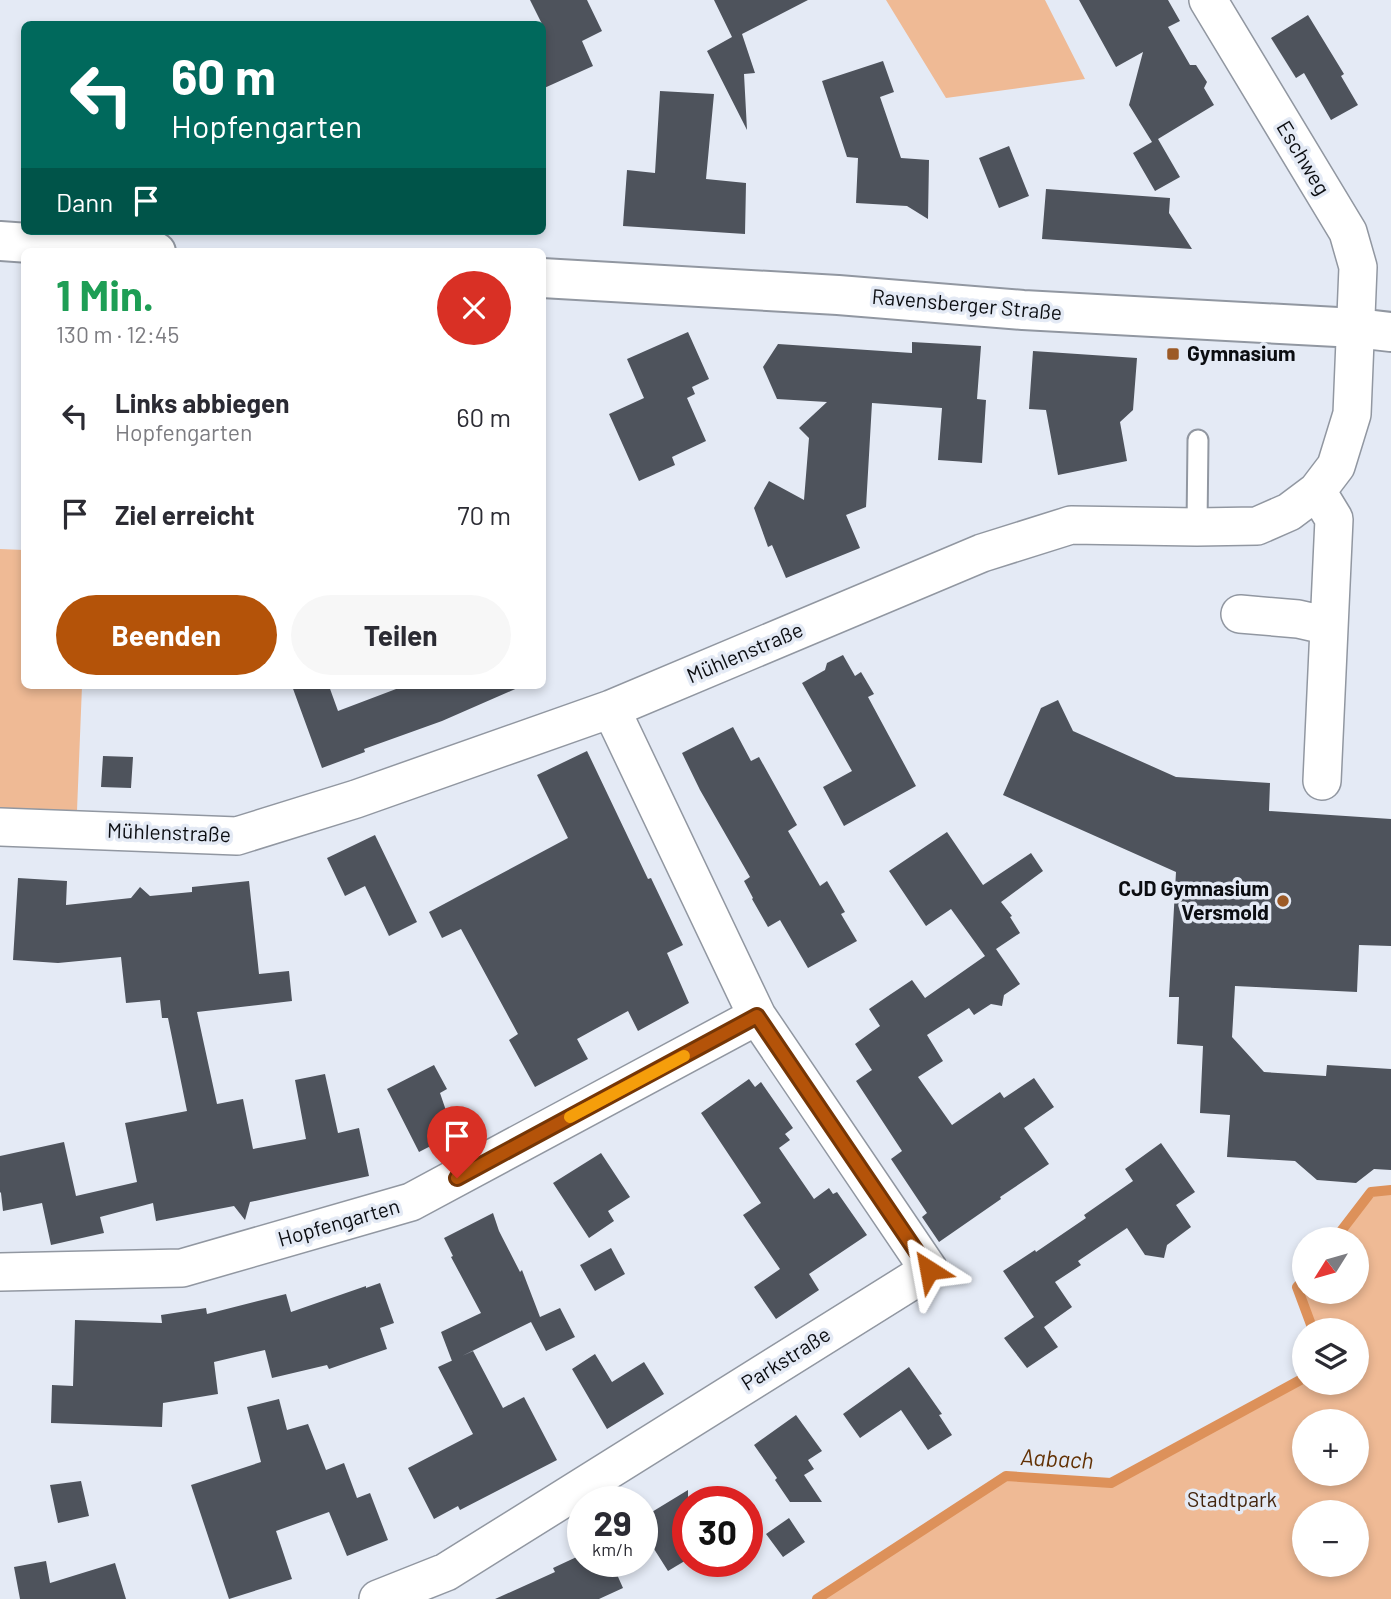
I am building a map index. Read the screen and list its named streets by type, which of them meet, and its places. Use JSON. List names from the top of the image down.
{
  "streets": {
    "main road": ["Ravensberger Straße"],
    "street": [
      "Eschweg",
      "Mühlenstraße",
      "Hopfengarten",
      "Parkstraße"
    ]
  },
  "crossings": [
    ["Eschweg", "Ravensberger Straße"],
    ["Eschweg", "Mühlenstraße"],
    ["Ravensberger Straße", "Mühlenstraße"],
    ["Hopfengarten", "Parkstraße"]
  ],
  "water": ["Aabach"],
  "parks": ["Stadtpark"],
  "places": {
    "transit": ["Gymnasium"],
    "other": ["CJD Gymnasium Versmold"]
  },
  "north": "bottom left",
  "page": {
    "turn": ["60 m", "Hopfengarten"],
    "then": "Dann",
    "heading": ["1 Min.", "130 m · 12:45"],
    "list": [
      {
        "name": "Links abbiegen",
        "note": "Hopfengarten",
        "value": "60 m"
      },
      {
        "name": "Ziel erreicht",
        "value": "70 m"
      }
    ],
    "buttons": ["Beenden", "Teilen"],
    "map_buttons": ["+", "−"],
    "speed": "29 km/h",
    "limit": "30"
  }
}
